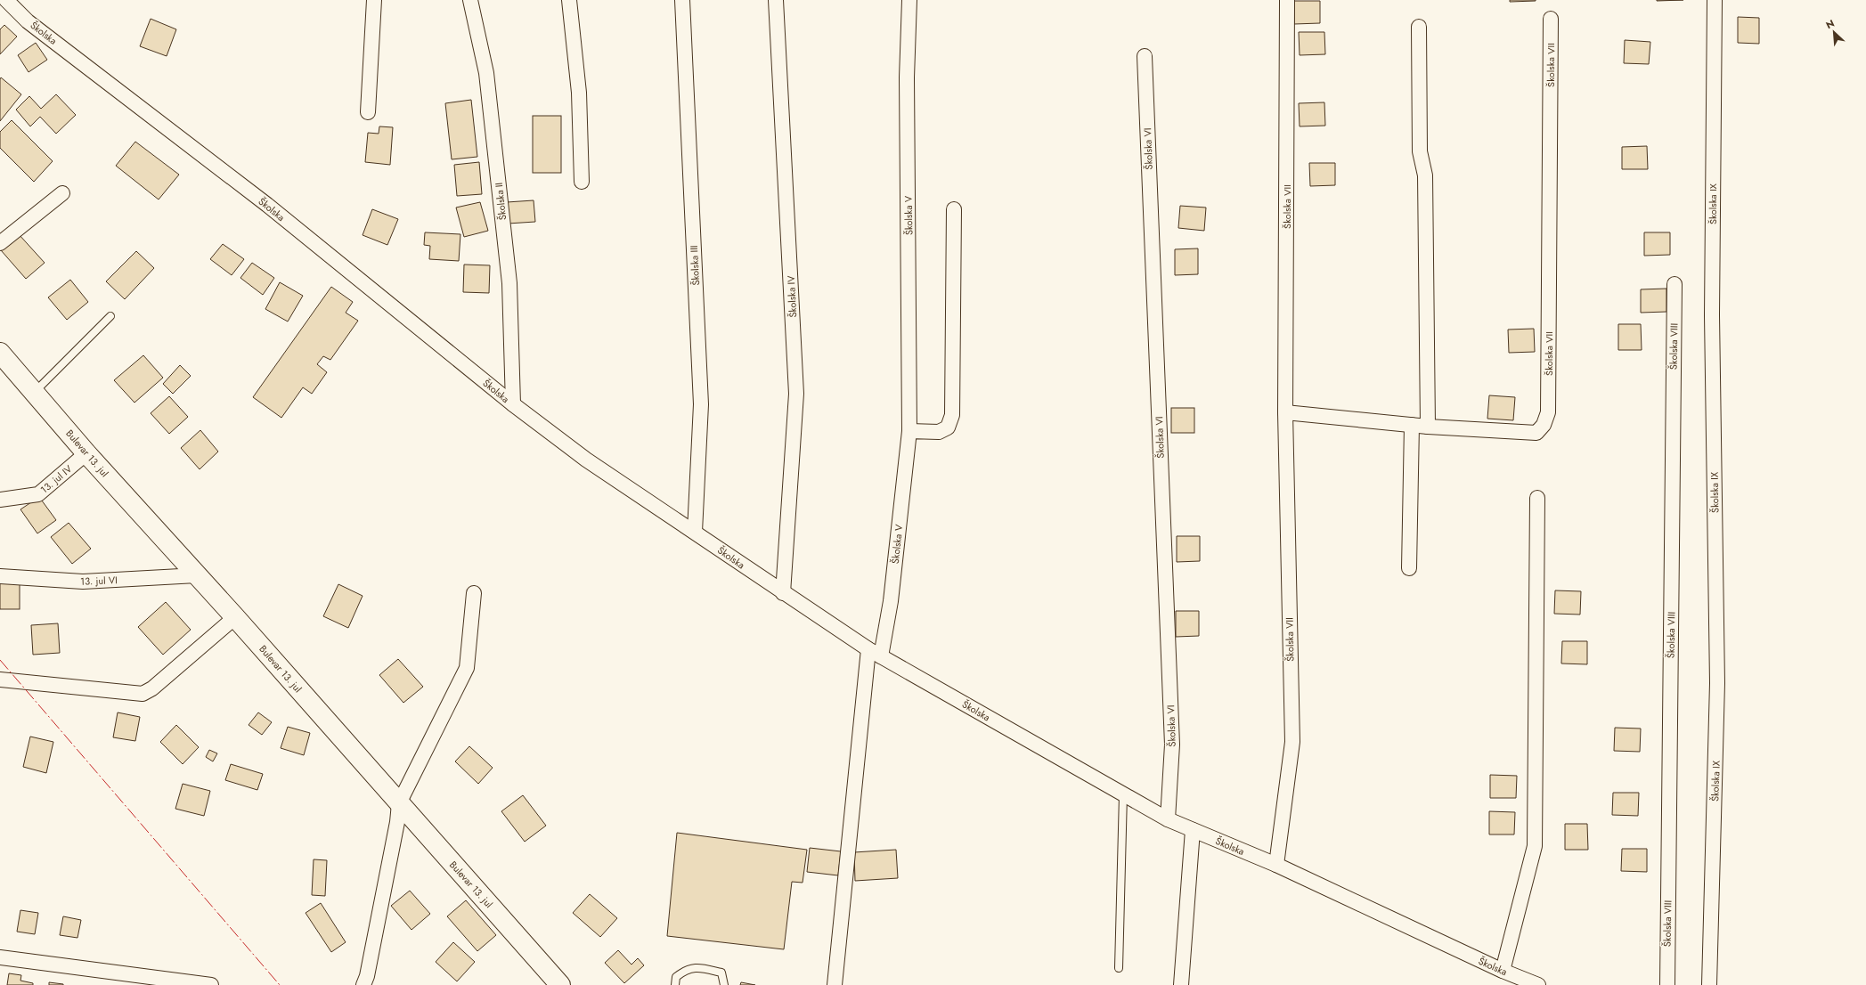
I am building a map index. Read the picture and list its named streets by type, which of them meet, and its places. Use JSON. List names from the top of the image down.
{
  "streets": {
    "street": [
      "Školska",
      "Školska VII",
      "Školska VI",
      "Školska II",
      "Školska IX",
      "Školska V",
      "Školska III",
      "Školska IV",
      "Školska VIII",
      "Bulevar 13. jul",
      "13. jul IV",
      "13. jul VI"
    ]
  },
  "crossings": [
    ["Školska", "Školska VII"],
    ["Školska", "Školska VI"],
    ["Školska", "Školska II"],
    ["Školska", "Školska V"],
    ["Školska", "Školska III"],
    ["Školska", "Školska IV"],
    ["Bulevar 13. jul", "13. jul IV"],
    ["Bulevar 13. jul", "13. jul VI"]
  ],
  "north": "top left"
}
